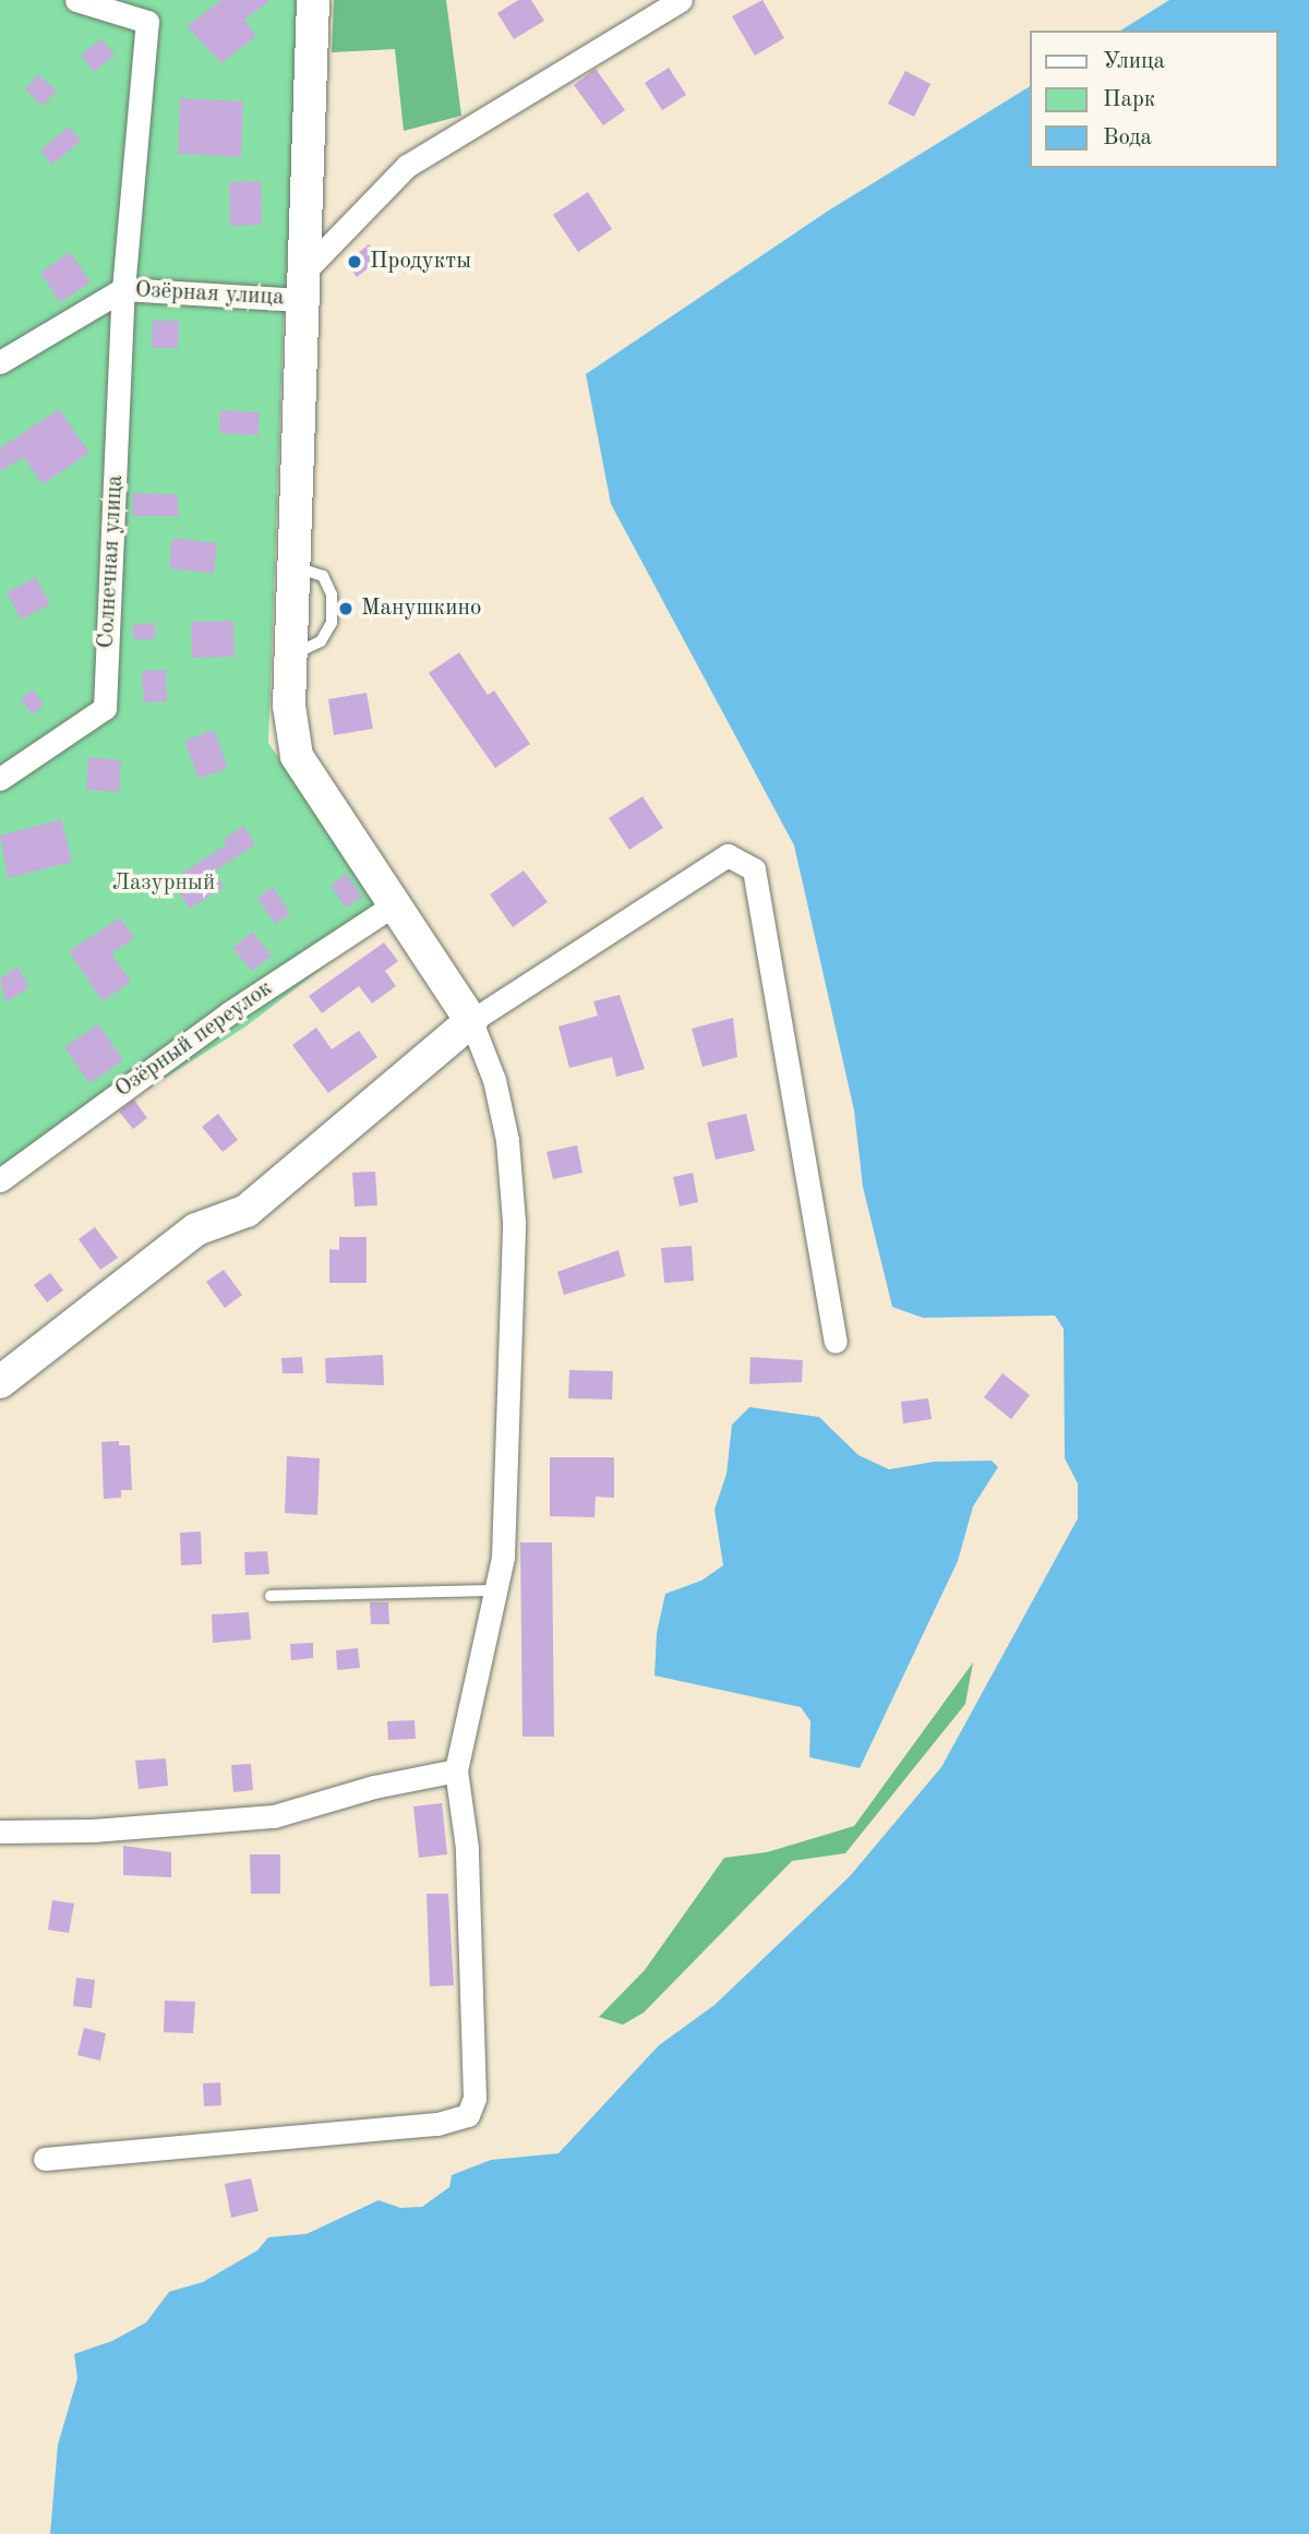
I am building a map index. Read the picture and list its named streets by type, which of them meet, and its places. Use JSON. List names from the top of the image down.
{
  "streets": {
    "street": ["Озёрная улица", "Солнечная улица", "Озёрный переулок"]
  },
  "crossings": [
    ["Озёрная улица", "Солнечная улица"]
  ],
  "parks": ["Лазурный"],
  "places": ["Продукты", "Манушкино"],
  "legend": ["Улица", "Парк", "Вода"]
}
